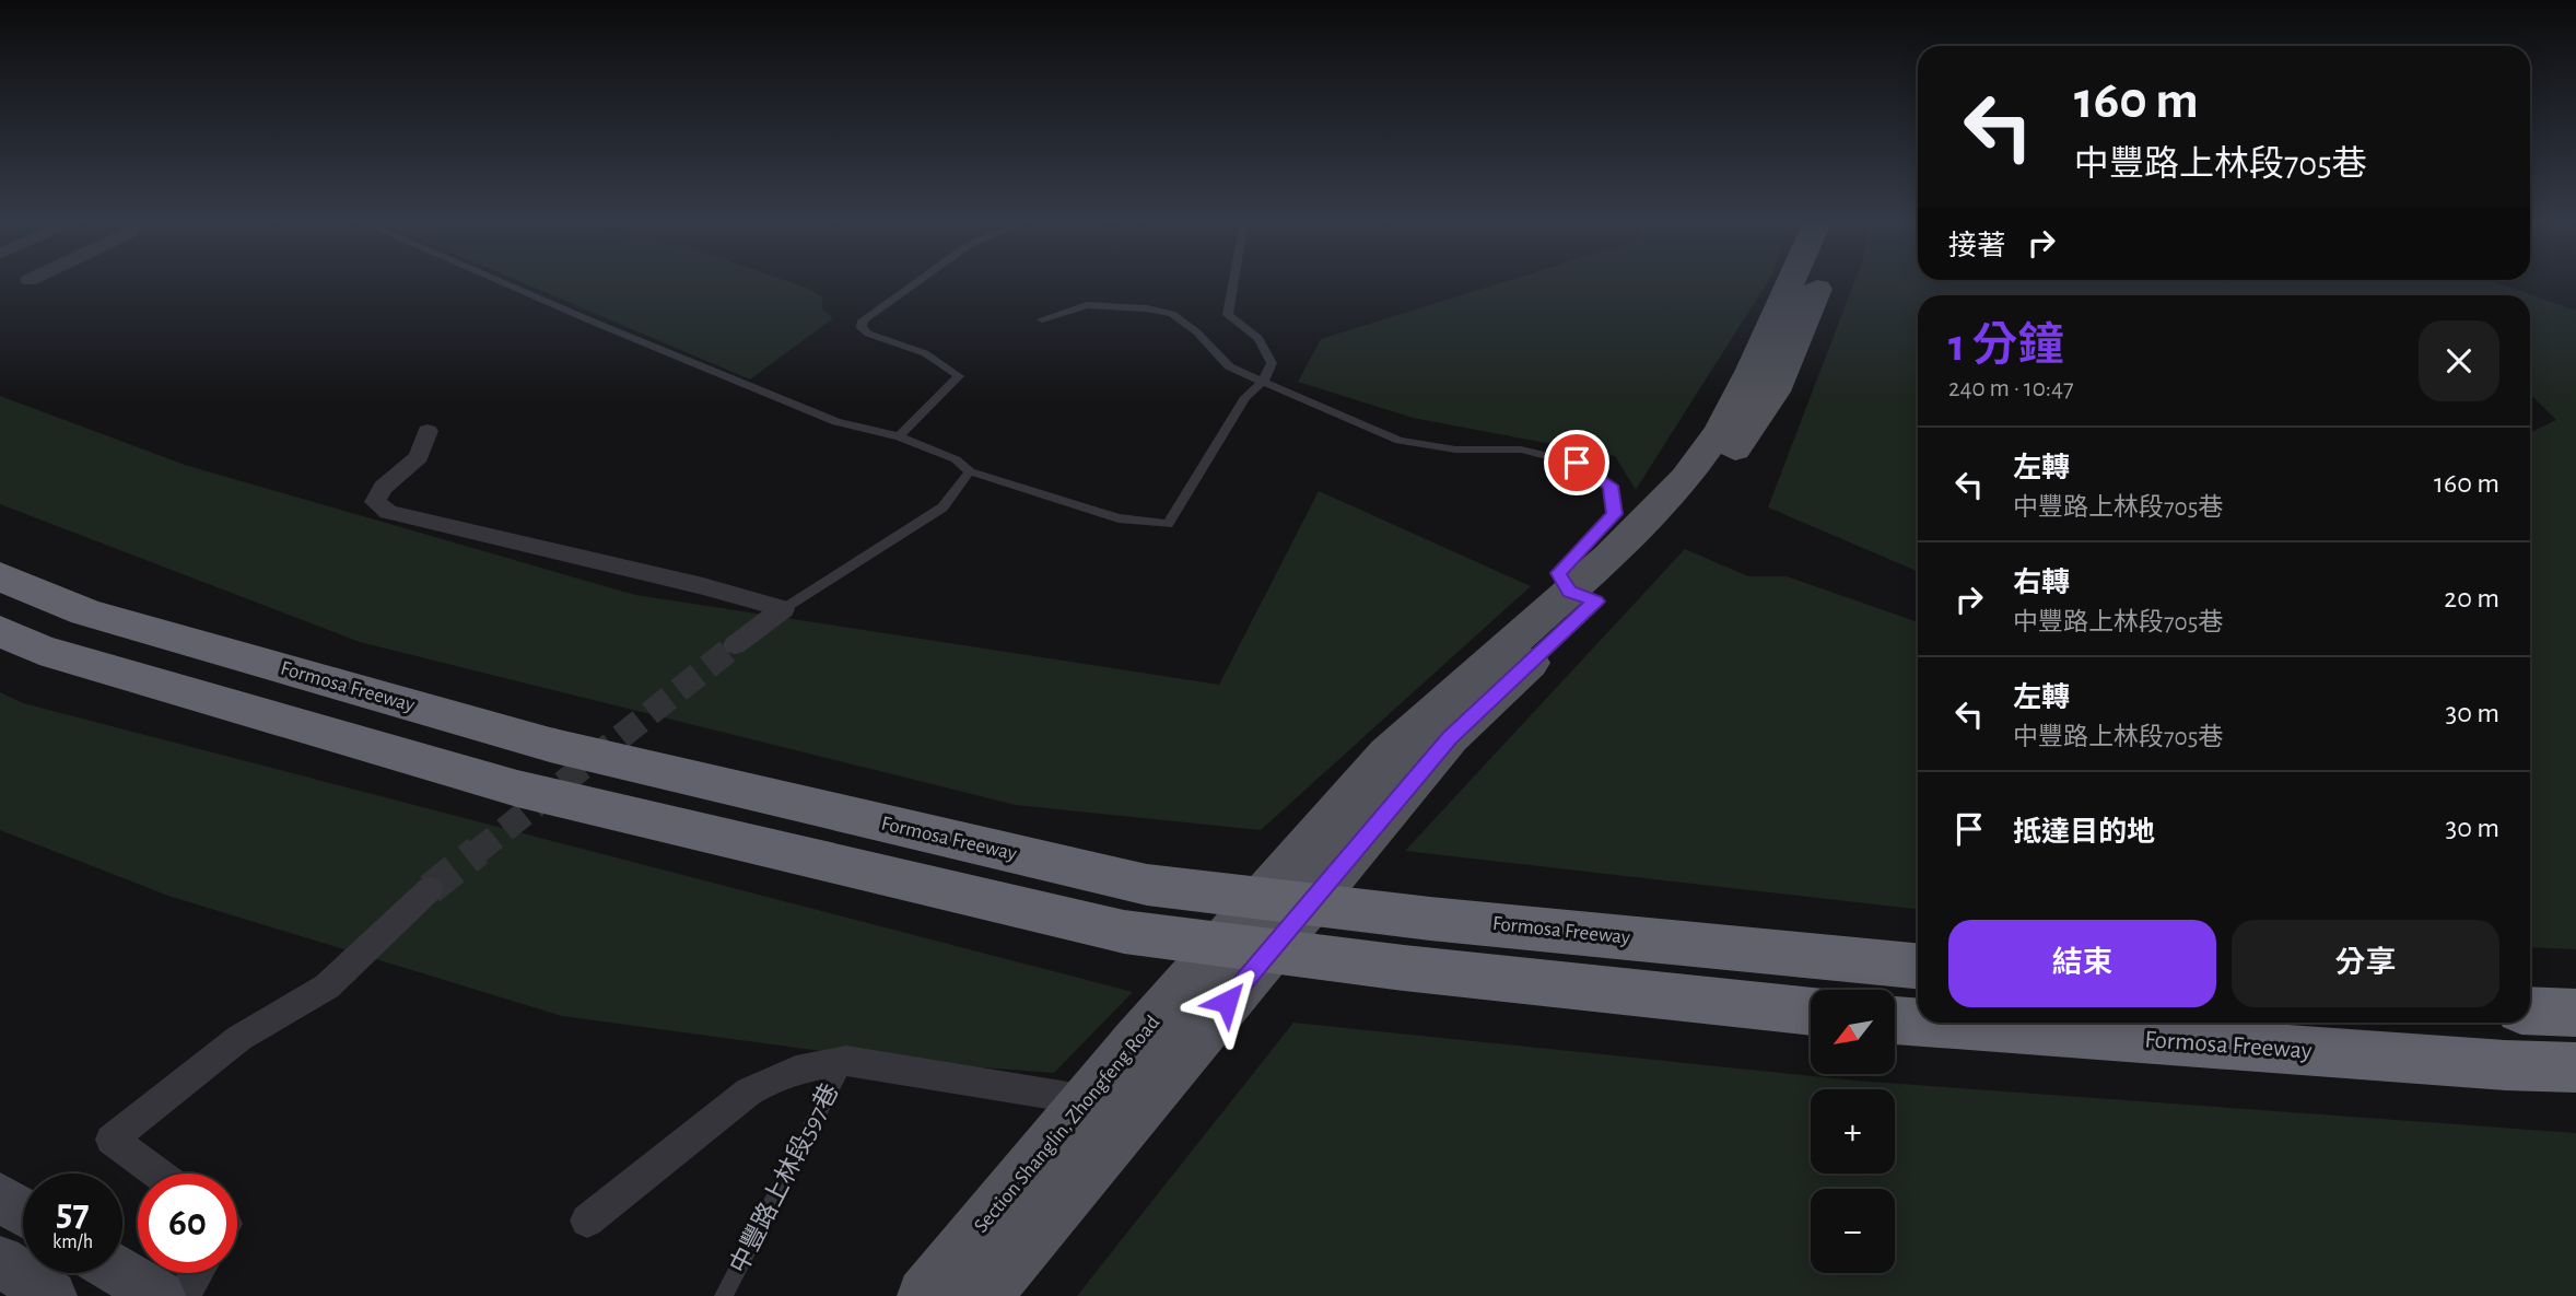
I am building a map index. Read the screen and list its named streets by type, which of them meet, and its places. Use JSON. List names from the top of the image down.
{
  "streets": {
    "highway": ["Formosa Freeway"],
    "main road": ["Section Shanglin, Zhongfeng Road"],
    "lane": ["中豐路上林段597巷"]
  },
  "north": "bottom left",
  "page": {
    "turn": ["160 m", "中豐路上林段705巷"],
    "then": "接著",
    "heading": ["1 分鐘", "240 m · 10:47"],
    "list": [
      {
        "name": "左轉",
        "note": "中豐路上林段705巷",
        "value": "160 m"
      },
      {
        "name": "右轉",
        "note": "中豐路上林段705巷",
        "value": "20 m"
      },
      {
        "name": "左轉",
        "note": "中豐路上林段705巷",
        "value": "30 m"
      },
      {
        "name": "抵達目的地",
        "value": "30 m"
      }
    ],
    "buttons": ["結束", "分享"],
    "map_buttons": ["+", "−"],
    "speed": "57 km/h",
    "limit": "60"
  }
}
